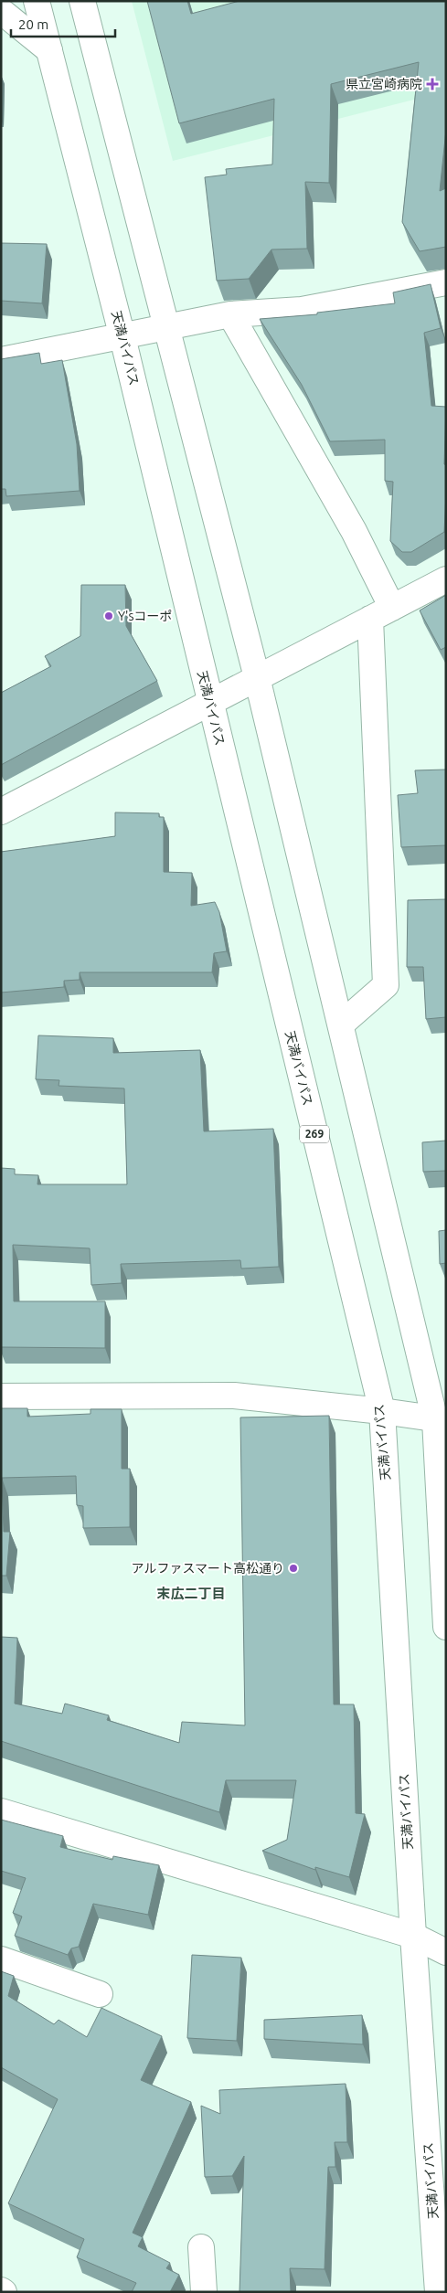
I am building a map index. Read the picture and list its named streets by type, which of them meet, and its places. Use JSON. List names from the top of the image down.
{
  "streets": {
    "main road": ["天満バイパス", "269"]
  },
  "districts": ["末広二丁目"],
  "places": {
    "health": ["県立宮崎病院"],
    "other": ["Y'sコーポ", "アルファスマート高松通り"]
  },
  "scale_bar": "20 m"
}
